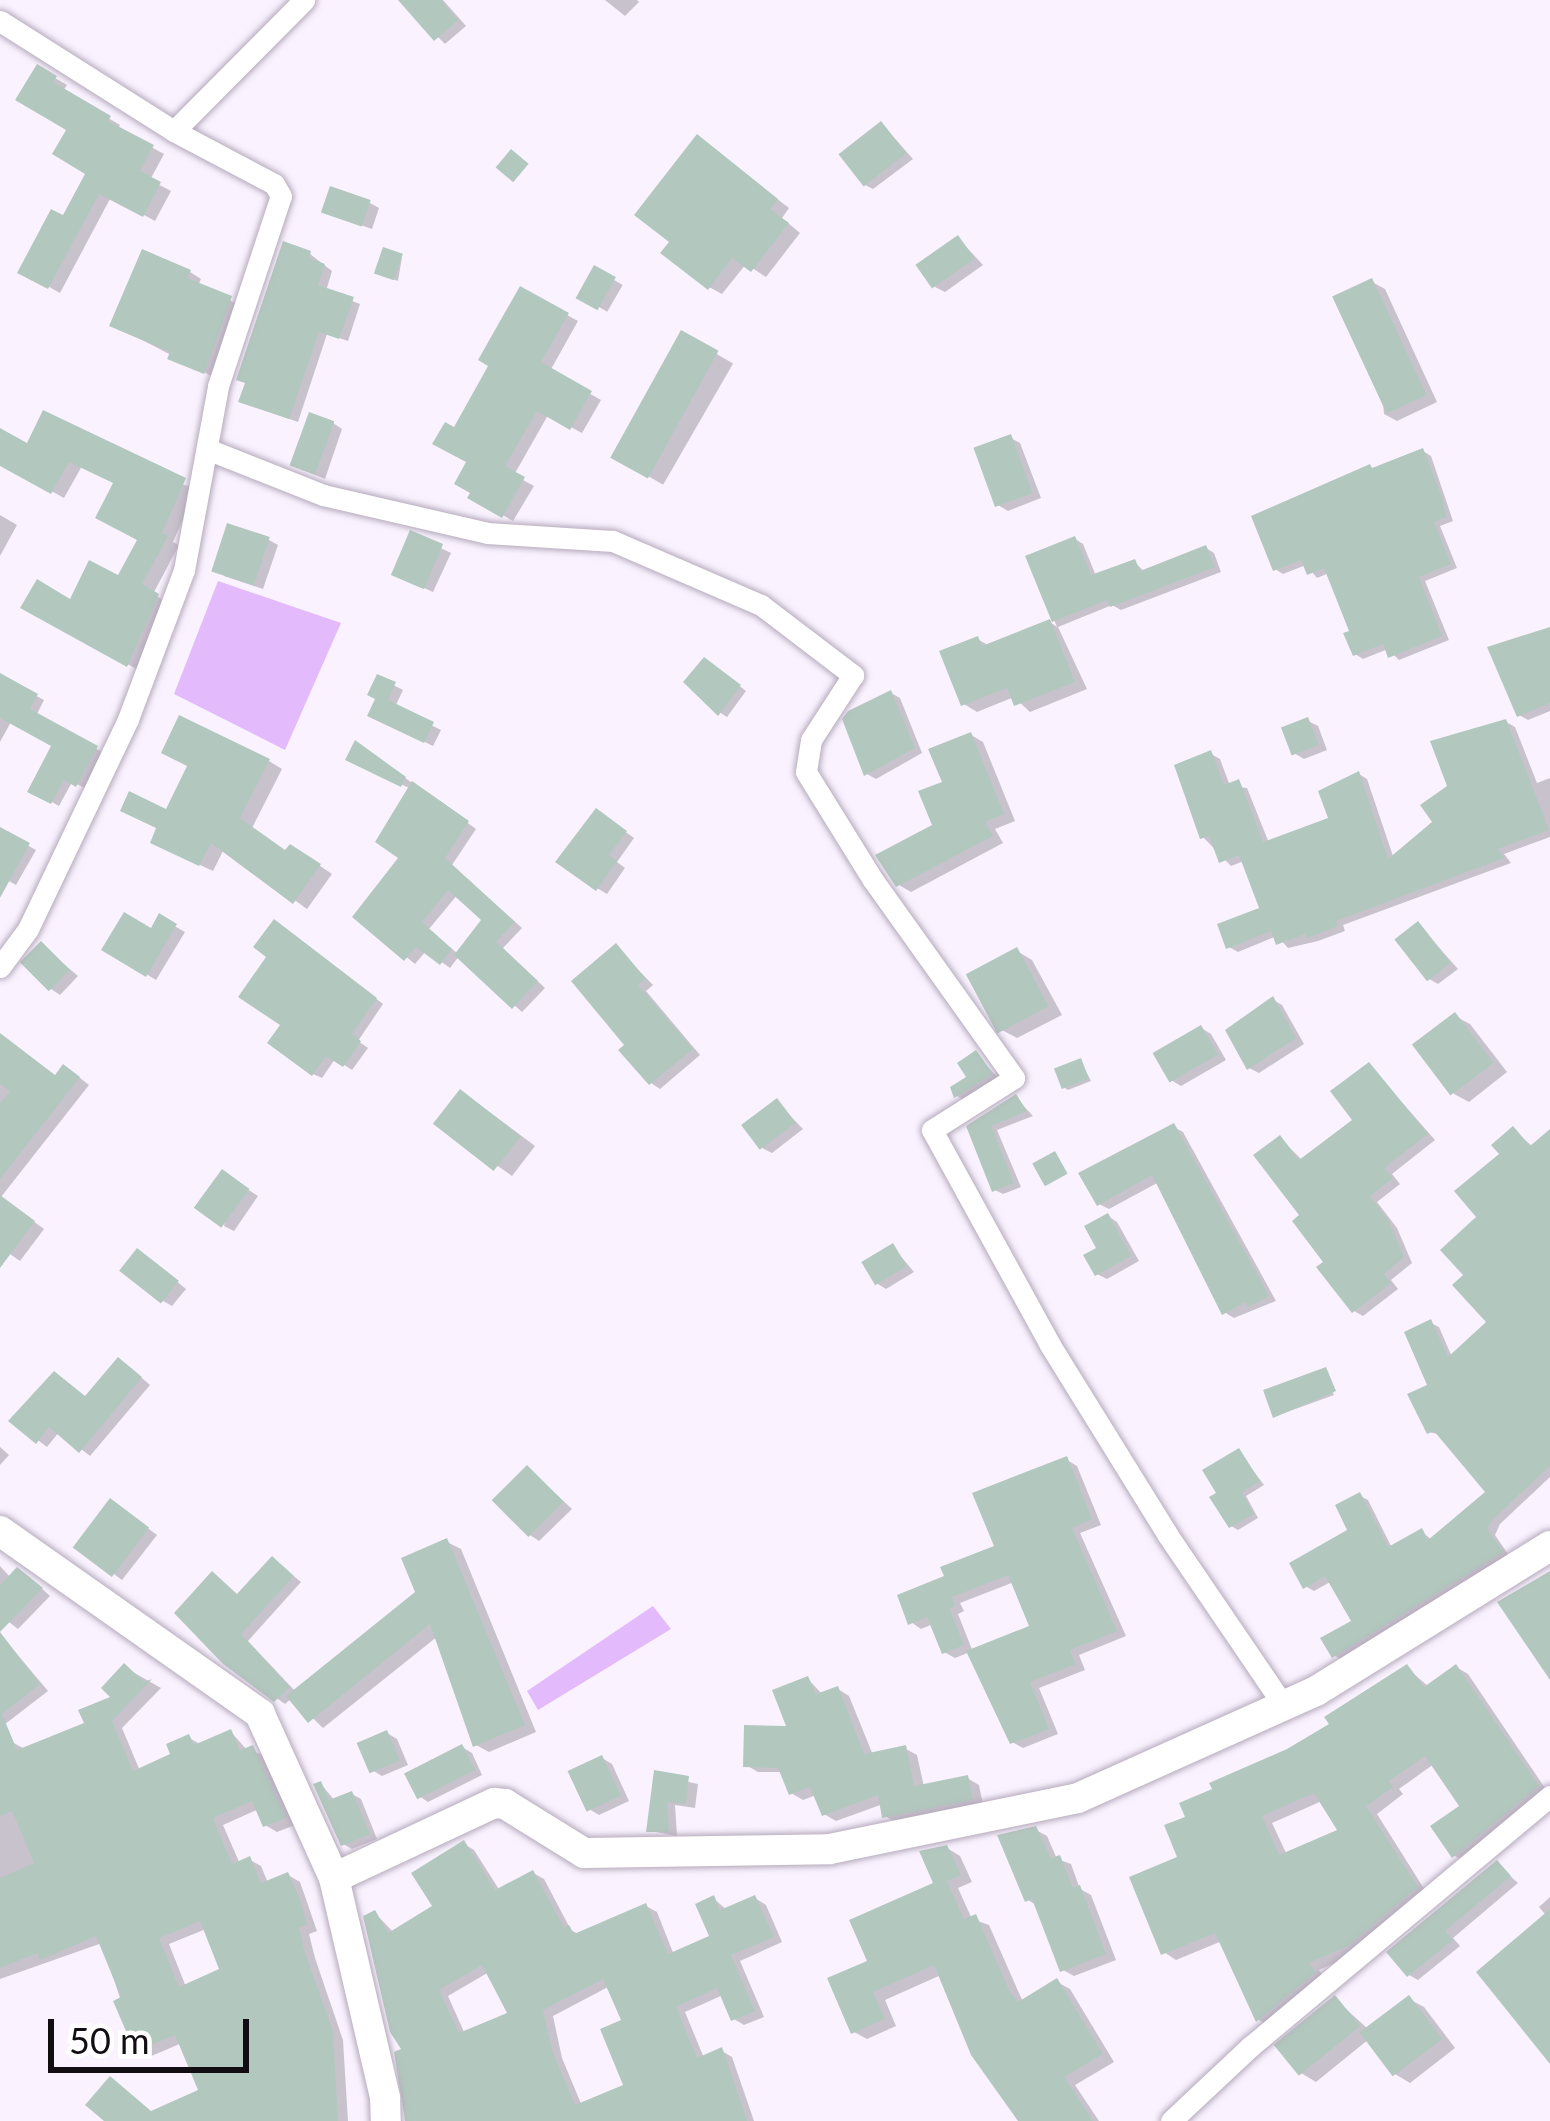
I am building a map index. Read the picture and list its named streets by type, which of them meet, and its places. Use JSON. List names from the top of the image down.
{
  "scale_bar": "50 m"
}
